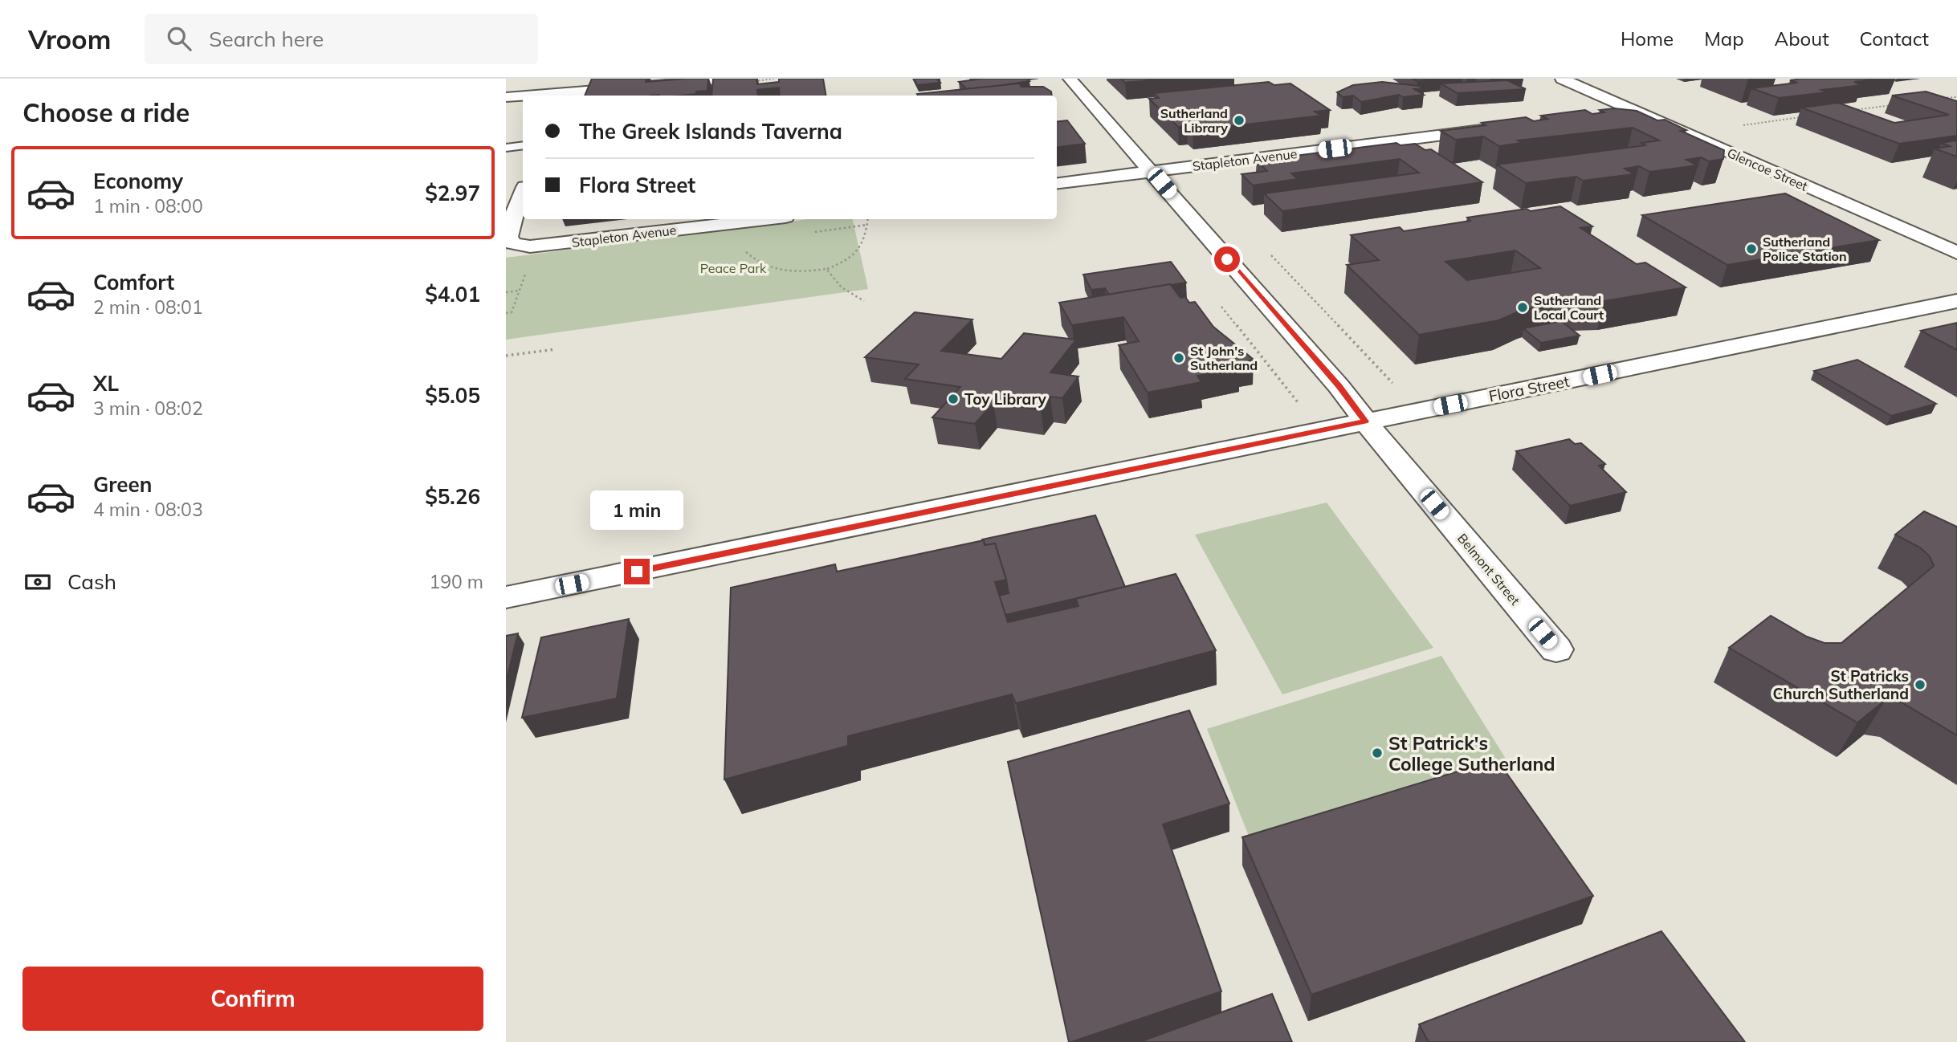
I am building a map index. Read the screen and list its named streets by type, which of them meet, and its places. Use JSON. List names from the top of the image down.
{
  "streets": {
    "street": [
      "Stapleton Avenue",
      "Glencoe Street",
      "Flora Street",
      "Belmont Street"
    ]
  },
  "crossings": [
    ["Stapleton Avenue", "Belmont Street"],
    ["Flora Street", "Belmont Street"]
  ],
  "parks": ["Peace Park"],
  "places": [
    "Sutherland Library",
    "Sutherland Police Station",
    "Sutherland Local Court",
    "St John's Sutherland",
    "Toy Library",
    "St Patricks Church Sutherland",
    "St Patrick's College Sutherland"
  ],
  "page": {
    "header": "Vroom",
    "search": "Search here",
    "nav": [
      "Home",
      "Map",
      "About",
      "Contact"
    ],
    "heading": "Choose a ride",
    "banner": ["The Greek Islands Taverna", "Flora Street"],
    "list": [
      {
        "name": "Economy",
        "note": "1 min · 08:00",
        "value": "$2.97"
      },
      {
        "name": "Comfort",
        "note": "2 min · 08:01",
        "value": "$4.01"
      },
      {
        "name": "XL",
        "note": "3 min · 08:02",
        "value": "$5.05"
      },
      {
        "name": "Green",
        "note": "4 min · 08:03",
        "value": "$5.26"
      }
    ],
    "bubble": "1 min",
    "pay": ["Cash", "190 m"],
    "buttons": "Confirm"
  }
}
